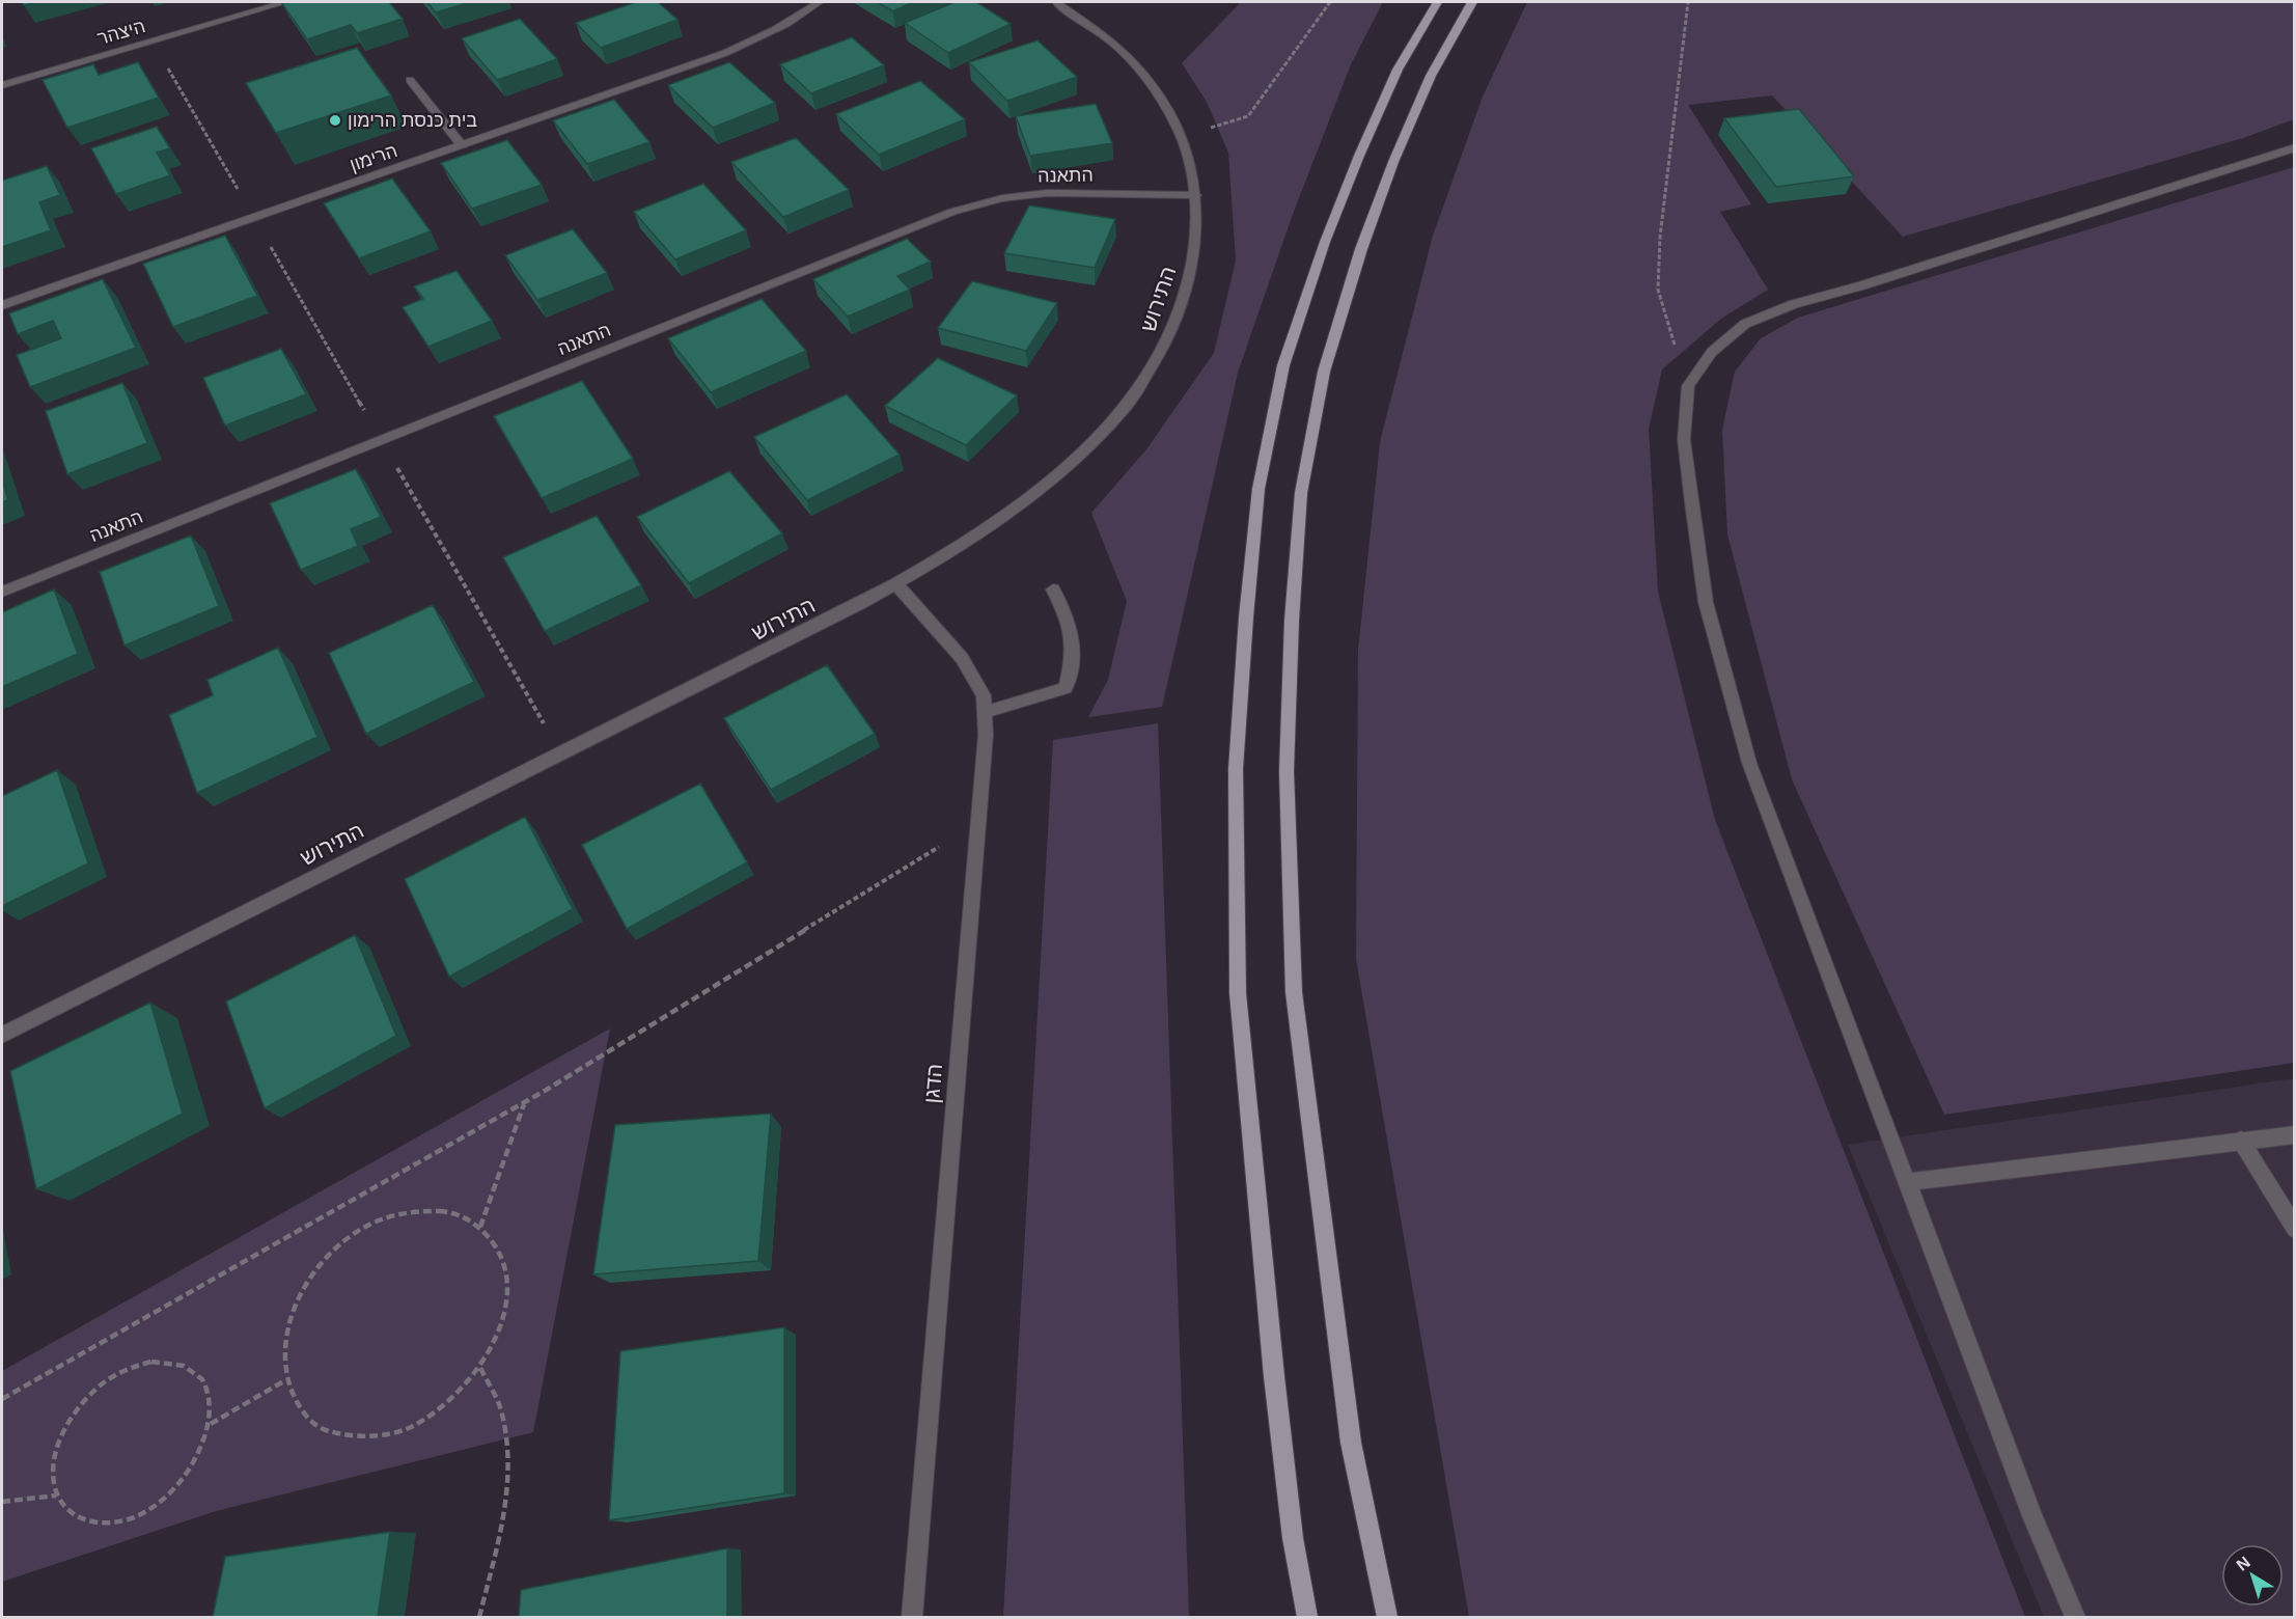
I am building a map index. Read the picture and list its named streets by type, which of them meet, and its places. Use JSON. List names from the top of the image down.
{
  "streets": {
    "street": [
      "היצהר",
      "הרימון",
      "התאנה",
      "התירוש",
      "הדגן"
    ]
  },
  "crossings": [
    ["התאנה", "התירוש"],
    ["התירוש", "הדגן"]
  ],
  "places": ["בית כנסת הרימון"],
  "north": "top left"
}
